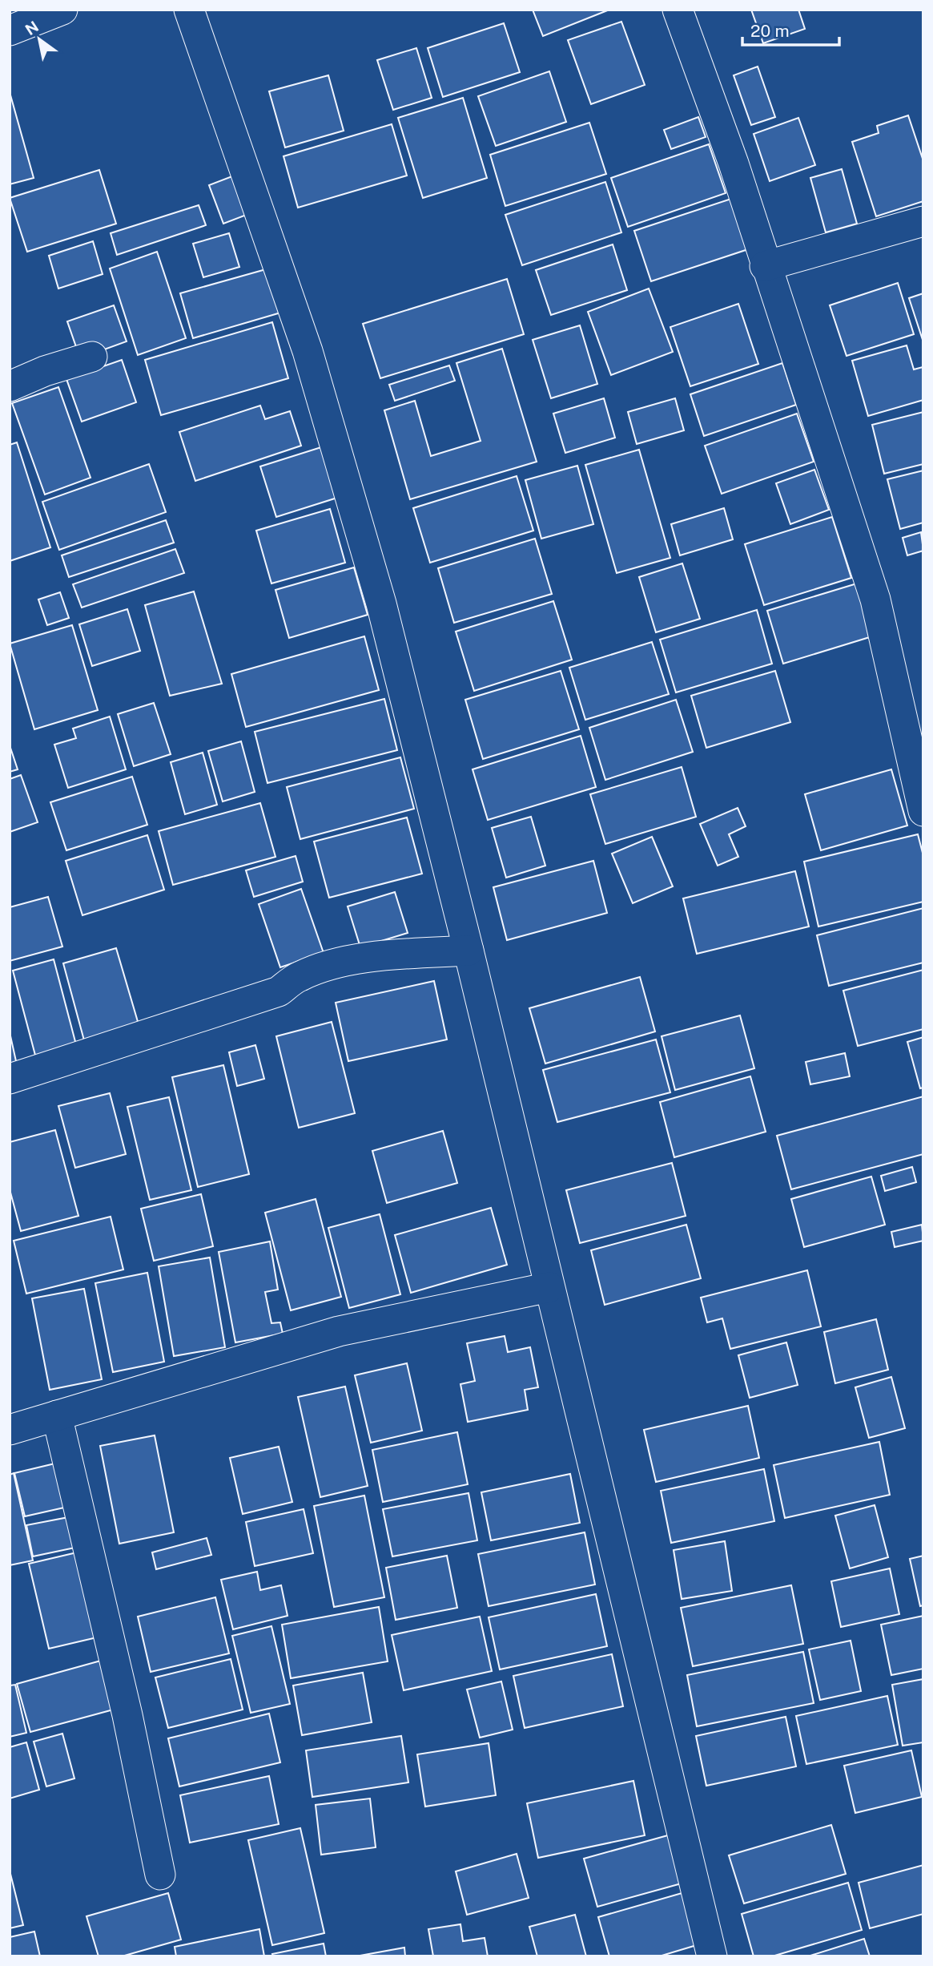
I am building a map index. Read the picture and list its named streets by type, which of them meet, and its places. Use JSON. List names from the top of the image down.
{
  "scale_bar": "20 m",
  "north": "top left"
}
